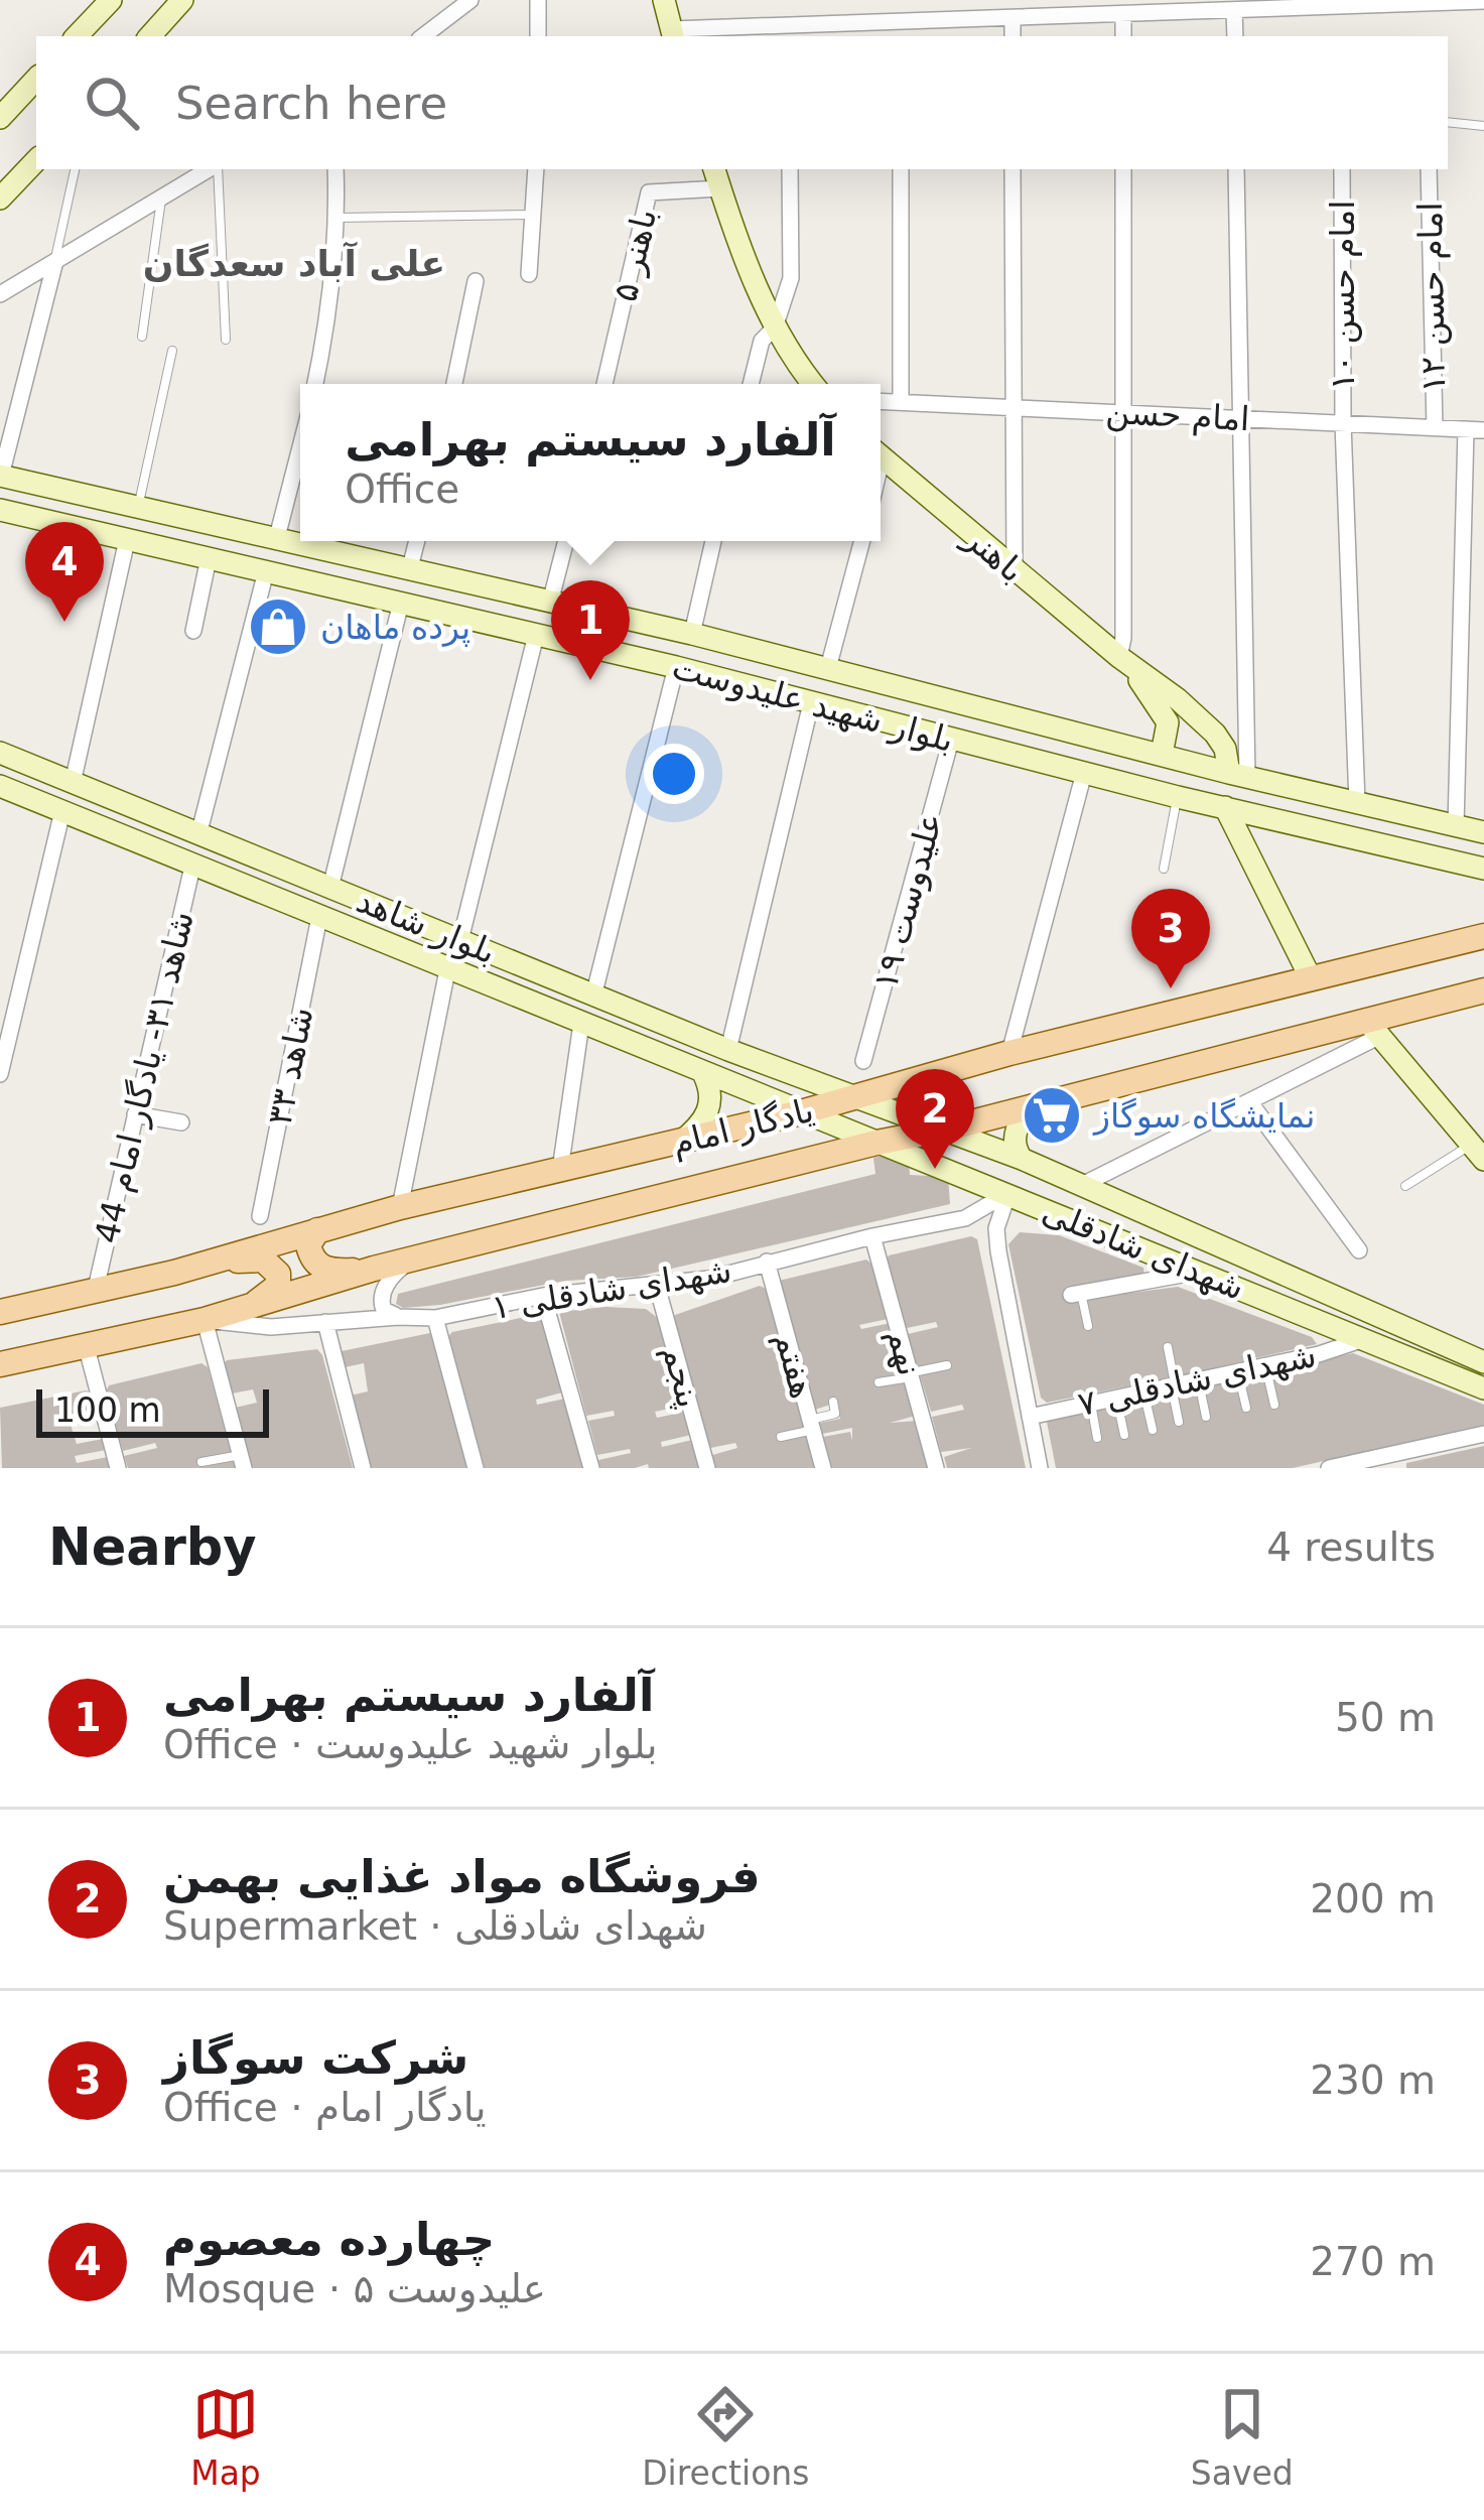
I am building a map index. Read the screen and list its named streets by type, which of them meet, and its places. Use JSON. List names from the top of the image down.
{
  "streets": {
    "main road": [
      "باهنر",
      "بلوار شهید علیدوست",
      "بلوار شاهد",
      "یادگار امام",
      "شهدای شادقلی"
    ],
    "street": [
      "باهنر ۵",
      "امام حسن ۱۰",
      "امام حسن ۱۲",
      "امام حسن",
      "علیدوست ۱۹",
      "شاهد ۳۳",
      "شاهد ۳۱- یادگار امام 44",
      "شهدای شادقلی ۱",
      "نهم",
      "هفتم",
      "پنجم",
      "شهدای شادقلی ۷"
    ]
  },
  "crossings": [
    ["امام حسن ۱۰", "امام حسن"],
    ["امام حسن ۱۰", "بلوار شهید علیدوست"],
    ["امام حسن ۱۲", "امام حسن"],
    ["باهنر", "بلوار شهید علیدوست"],
    ["بلوار شهید علیدوست", "علیدوست ۱۹"],
    ["بلوار شاهد", "شاهد ۳۳"],
    ["بلوار شاهد", "شاهد ۳۱- یادگار امام 44"],
    ["بلوار شاهد", "یادگار امام"],
    ["بلوار شاهد", "شهدای شادقلی"],
    ["شاهد ۳۱- یادگار امام 44", "یادگار امام"],
    ["یادگار امام", "شهدای شادقلی"],
    ["یادگار امام", "شهدای شادقلی ۱"],
    ["شهدای شادقلی", "شهدای شادقلی ۱"],
    ["شهدای شادقلی", "شهدای شادقلی ۷"],
    ["شهدای شادقلی ۱", "نهم"],
    ["شهدای شادقلی ۱", "هفتم"],
    ["شهدای شادقلی ۱", "پنجم"]
  ],
  "districts": ["علی آباد سعدگان"],
  "places": {
    "shop": ["پرده ماهان"],
    "supermarket": ["نمایشگاه سوگاز"]
  },
  "scale_bar": "100 m",
  "page": {
    "search": "Search here",
    "popup": ["آلفارد سیستم بهرامی", "Office"],
    "pins": [
      "4",
      "1",
      "3",
      "2"
    ],
    "scale": "100 m",
    "heading": ["Nearby", "4 results"],
    "list": [
      {
        "mark": "1",
        "name": "آلفارد سیستم بهرامی",
        "note": "Office · بلوار شهید علیدوست",
        "value": "50 m"
      },
      {
        "mark": "2",
        "name": "فروشگاه مواد غذایی بهمن",
        "note": "Supermarket · شهدای شادقلی",
        "value": "200 m"
      },
      {
        "mark": "3",
        "name": "شرکت سوگاز",
        "note": "Office · یادگار امام",
        "value": "230 m"
      },
      {
        "mark": "4",
        "name": "چهارده معصوم",
        "note": "Mosque · علیدوست ۵",
        "value": "270 m"
      }
    ],
    "nav": ["Map", "Directions", "Saved"]
  }
}
